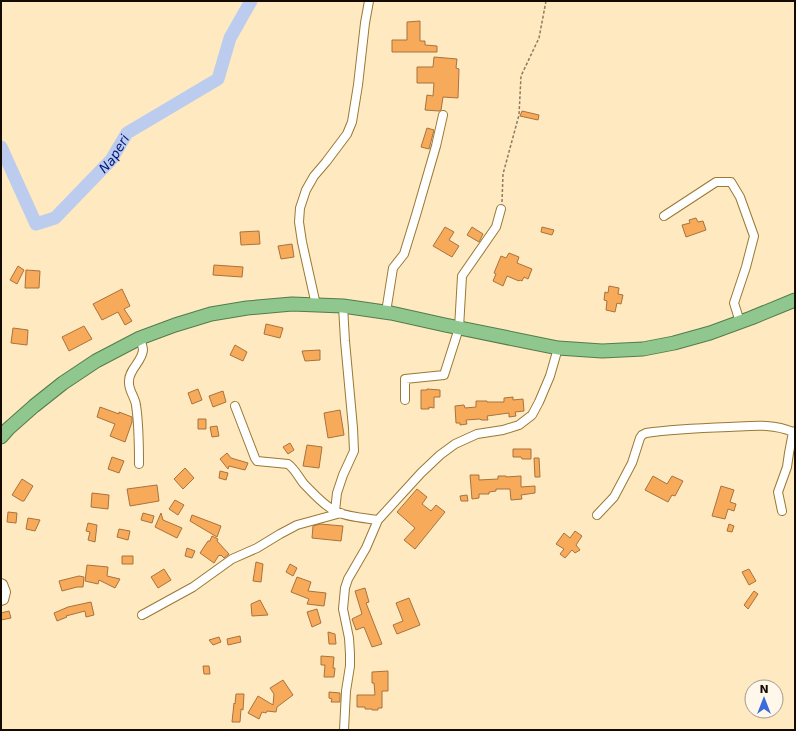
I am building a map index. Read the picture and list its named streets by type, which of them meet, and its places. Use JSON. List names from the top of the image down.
{
  "water": ["Naperi"],
  "north": "top"
}
